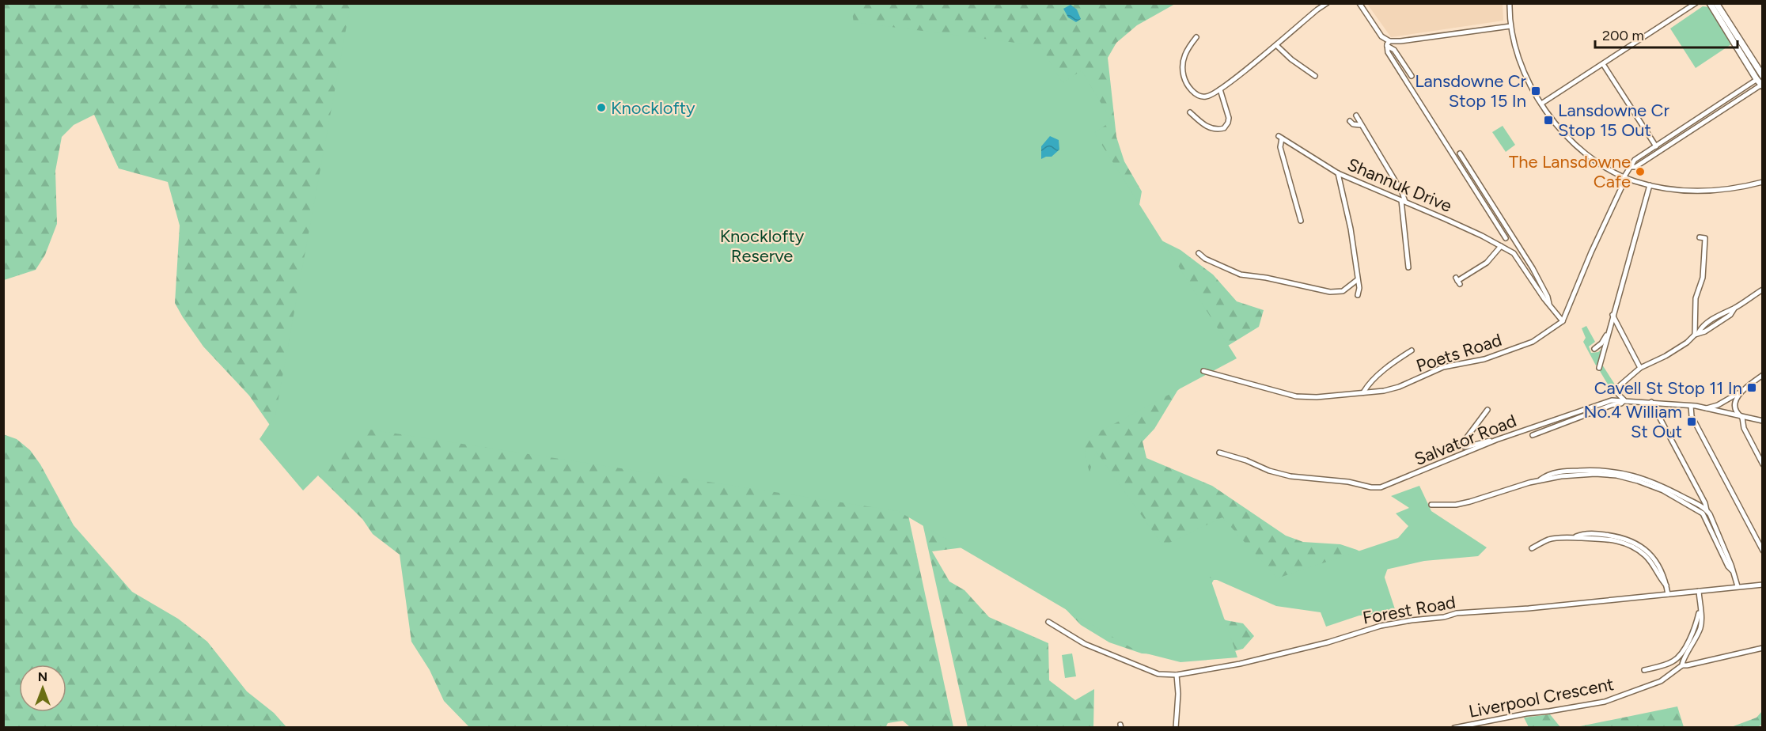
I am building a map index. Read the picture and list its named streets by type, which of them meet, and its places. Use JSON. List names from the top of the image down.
{
  "streets": {
    "street": [
      "Shannuk Drive",
      "Poets Road",
      "Salvator Road",
      "Forest Road",
      "Liverpool Crescent"
    ]
  },
  "parks": ["Knocklofty Reserve"],
  "places": {
    "transit": [
      "Lansdowne Cr Stop 15 In",
      "Lansdowne Cr Stop 15 Out",
      "Cavell St Stop 11 In",
      "No.4 William St Out"
    ],
    "other": ["Knocklofty", "The Lansdowne Cafe"]
  },
  "scale_bar": "200 m",
  "north": "top"
}
